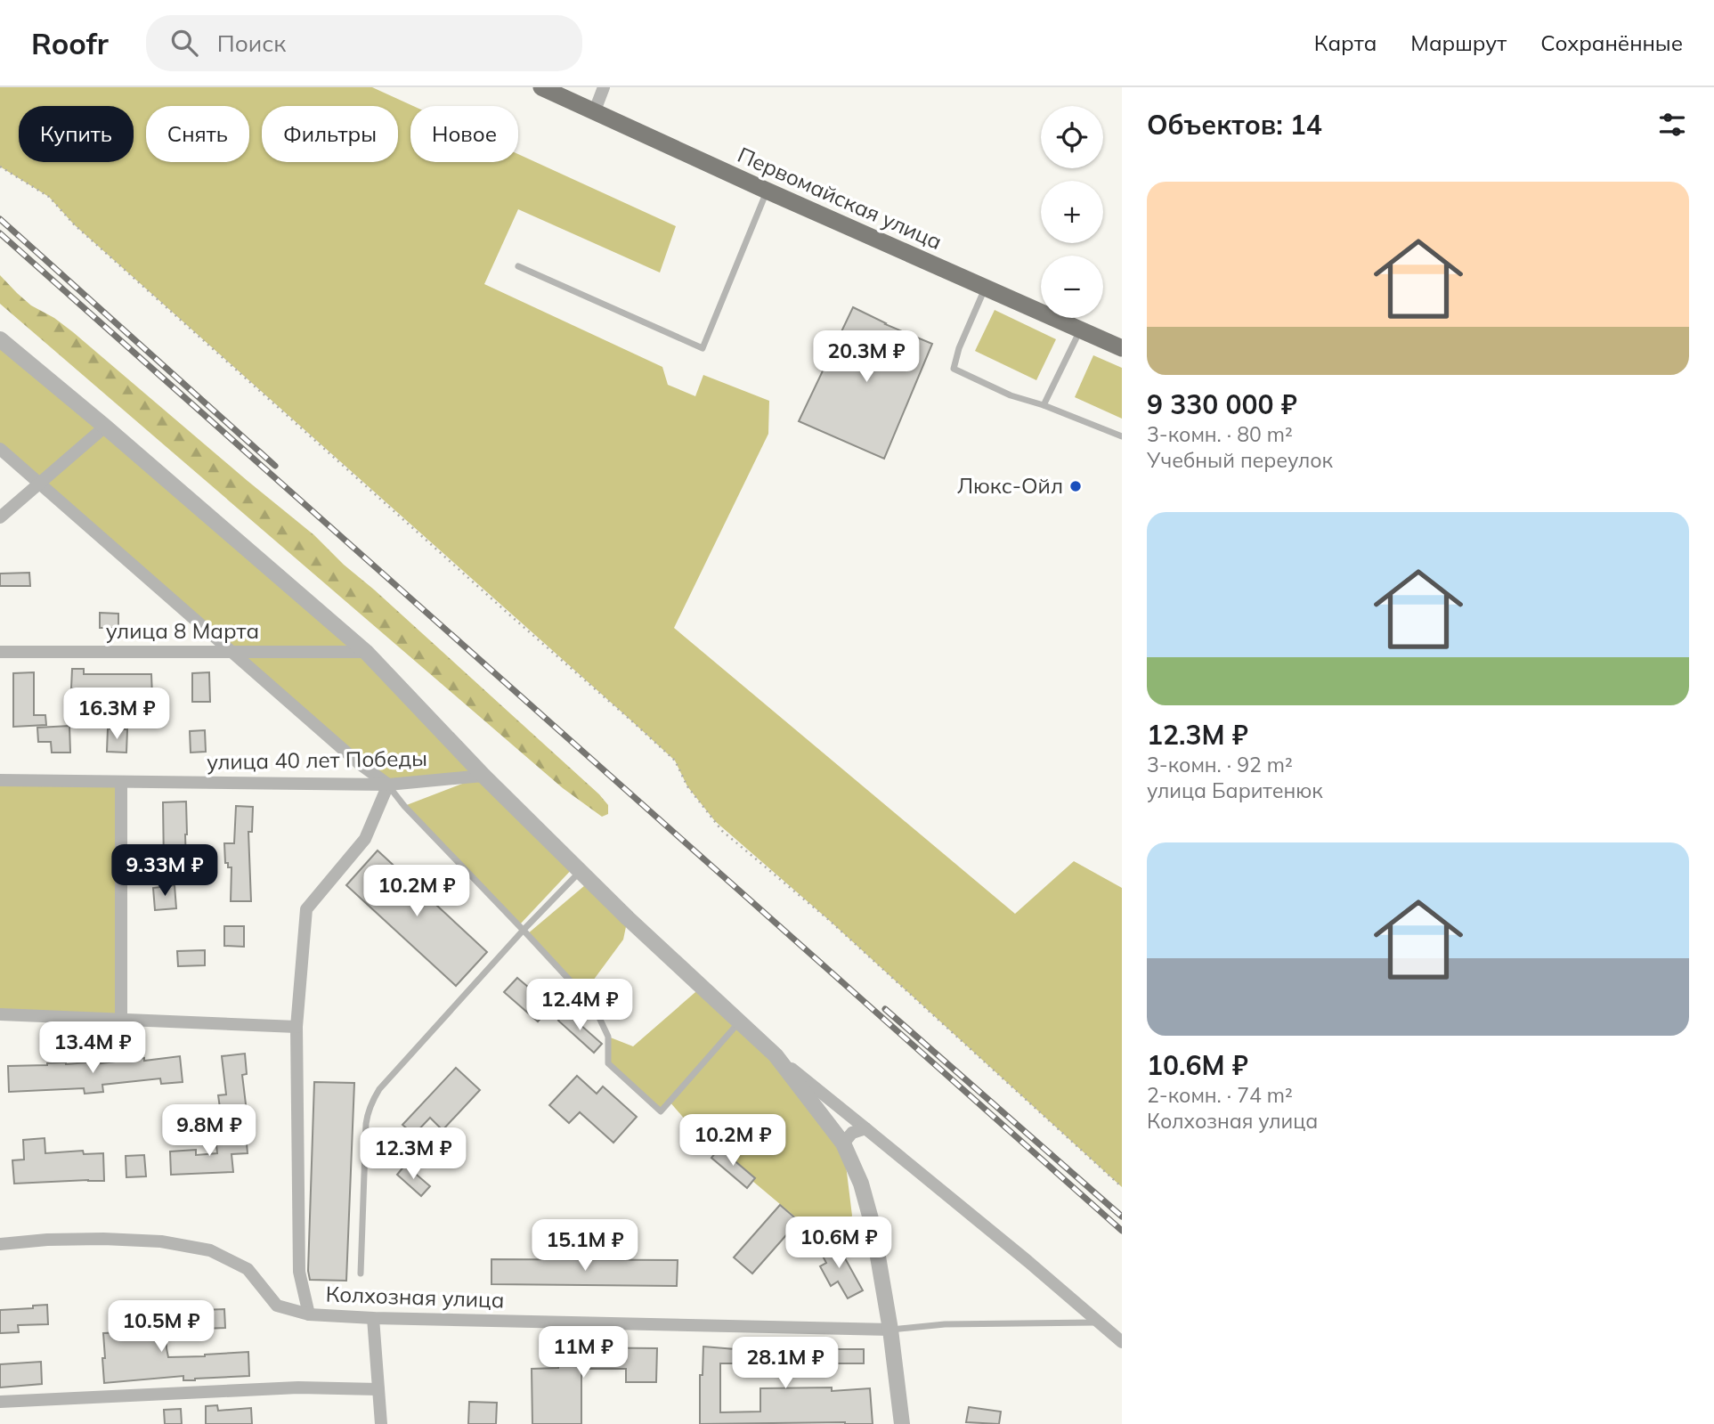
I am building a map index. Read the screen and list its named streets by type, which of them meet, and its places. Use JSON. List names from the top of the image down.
{
  "streets": {
    "main road": ["Первомайская улица"],
    "street": ["улица 8 Марта", "улица 40 лет Победы", "Колхозная улица"]
  },
  "places": ["Люкс-Ойл"],
  "page": {
    "header": "Roofr",
    "search": "Поиск",
    "nav": ["Карта", "Маршрут", "Сохранённые"],
    "heading": "Объектов: 14",
    "map_buttons": ["+", "−"],
    "chip": [
      "Купить",
      "Снять",
      "Фильтры",
      "Новое"
    ],
    "list": [
      {
        "name": "9 330 000 ₽",
        "note": "3-комн. · 80 m² · Учебный переулок"
      },
      {
        "name": "12.3M ₽",
        "note": "3-комн. · 92 m² · улица Баритенюк"
      },
      {
        "name": "10.6M ₽",
        "note": "2-комн. · 74 m² · Колхозная улица"
      }
    ],
    "price": [
      "20.3M ₽",
      "16.3M ₽",
      "9.33M ₽",
      "10.2M ₽",
      "12.4M ₽",
      "13.4M ₽",
      "9.8M ₽",
      "10.2M ₽",
      "12.3M ₽",
      "10.6M ₽",
      "15.1M ₽",
      "10.5M ₽",
      "11M ₽",
      "28.1M ₽"
    ]
  }
}
